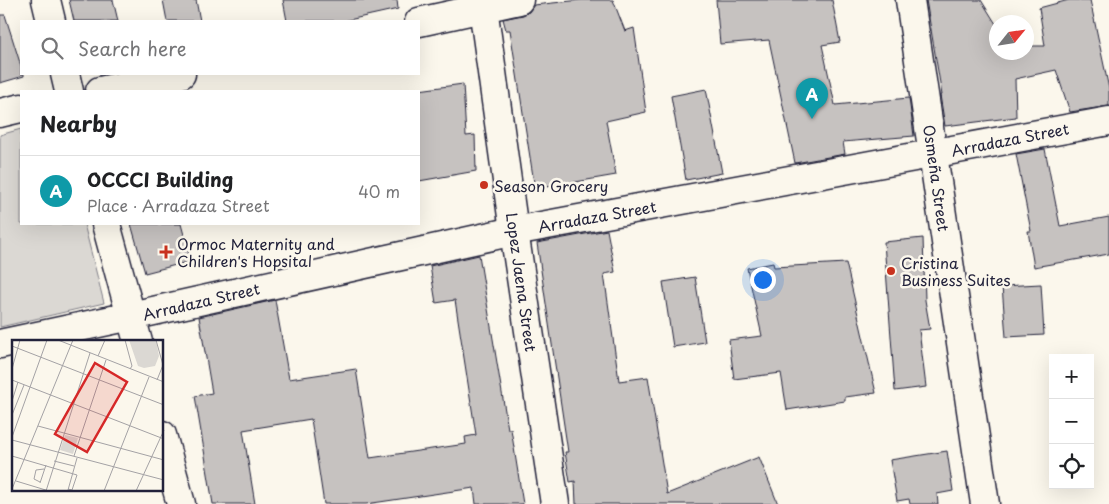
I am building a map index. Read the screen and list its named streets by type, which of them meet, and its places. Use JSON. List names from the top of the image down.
{
  "streets": {
    "street": ["Arradaza Street", "Osmeña Street", "Lopez Jaena Street"]
  },
  "crossings": [
    ["Arradaza Street", "Osmeña Street"],
    ["Arradaza Street", "Lopez Jaena Street"]
  ],
  "places": {
    "other": ["Season Grocery", "Cristina Business Suites"],
    "health": ["Ormoc Maternity and Children's Hopsital"]
  },
  "north": "top right",
  "page": {
    "search": "Search here",
    "pins": "A",
    "heading": "Nearby",
    "list": [
      {
        "mark": "A",
        "name": "OCCCI Building",
        "note": "Place · Arradaza Street",
        "value": "40 m"
      }
    ],
    "map_buttons": ["+", "−"]
  }
}
